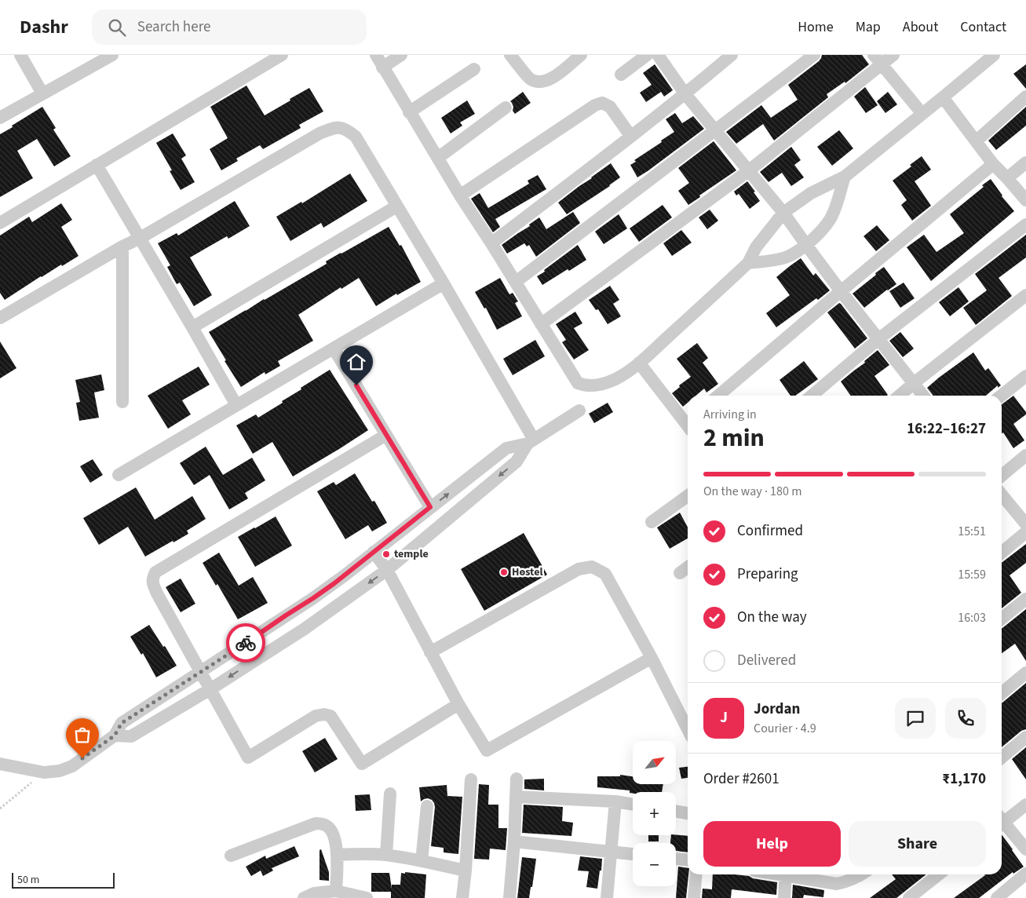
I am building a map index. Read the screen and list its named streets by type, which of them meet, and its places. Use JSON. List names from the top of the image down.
{
  "places": ["temple", "Hostel"],
  "scale_bar": "50 m",
  "north": "top right",
  "page": {
    "header": "Dashr",
    "search": "Search here",
    "nav": [
      "Home",
      "Map",
      "About",
      "Contact"
    ],
    "heading": ["2 min", "Arriving in", "16:22–16:27"],
    "panel": [
      "Jordan",
      "Courier · 4.9",
      "Order #2601",
      "₹1,170"
    ],
    "bar": "On the way · 180 m",
    "list": [
      ["Confirmed", "15:51"],
      ["Preparing", "15:59"],
      ["On the way", "16:03"],
      "Delivered"
    ],
    "round": "J",
    "map_buttons": ["+", "−"],
    "buttons": ["Help", "Share"],
    "scale": "50 m"
  }
}
